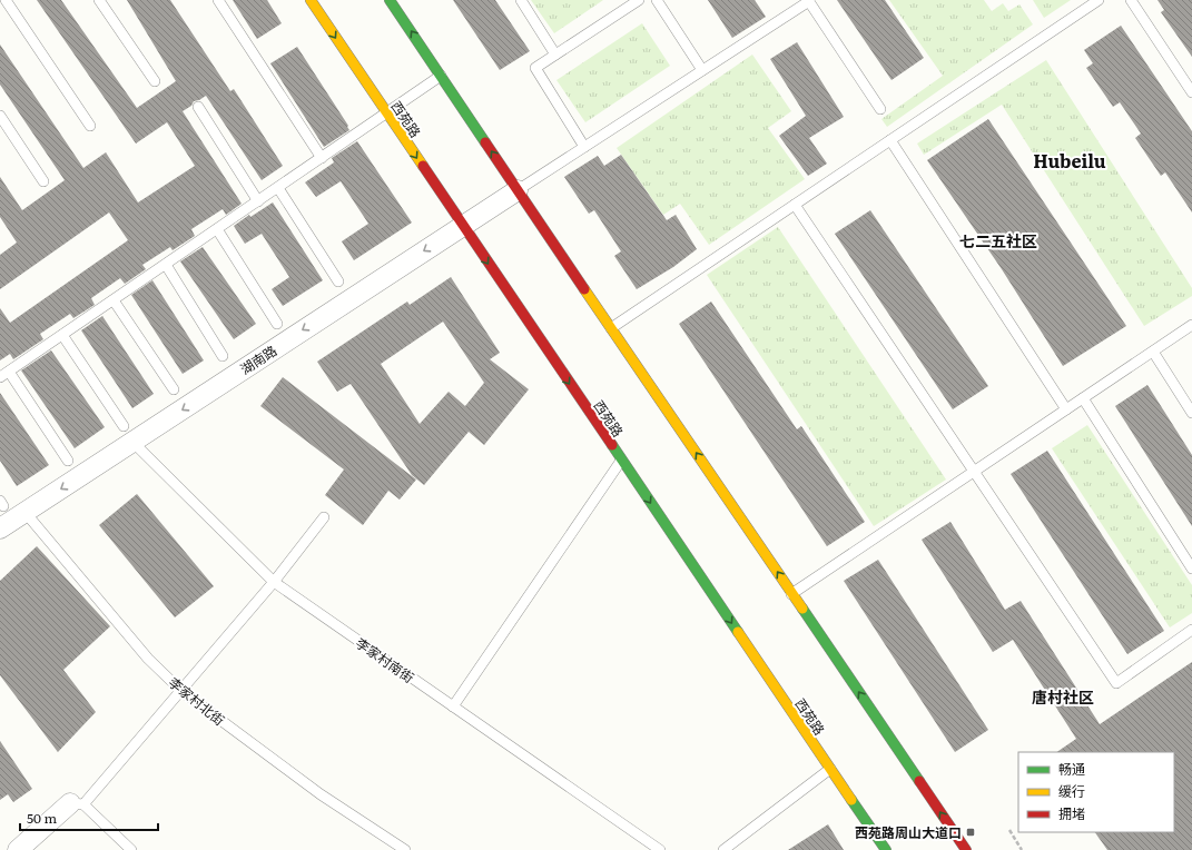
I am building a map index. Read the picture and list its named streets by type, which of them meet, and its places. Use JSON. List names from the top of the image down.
{
  "streets": {
    "main road": ["西苑路"],
    "street": ["湖南路"],
    "lane": ["李家村南街", "李家村北街"]
  },
  "crossings": [
    ["西苑路", "湖南路"],
    ["湖南路", "李家村南街"],
    ["湖南路", "李家村北街"]
  ],
  "one_way": ["湖南路"],
  "districts": ["Hubeilu", "七二五社区", "唐村社区"],
  "places": {
    "transit": ["西苑路周山大道口"]
  },
  "legend": ["畅通", "缓行", "拥堵"],
  "scale_bar": "50 m"
}
